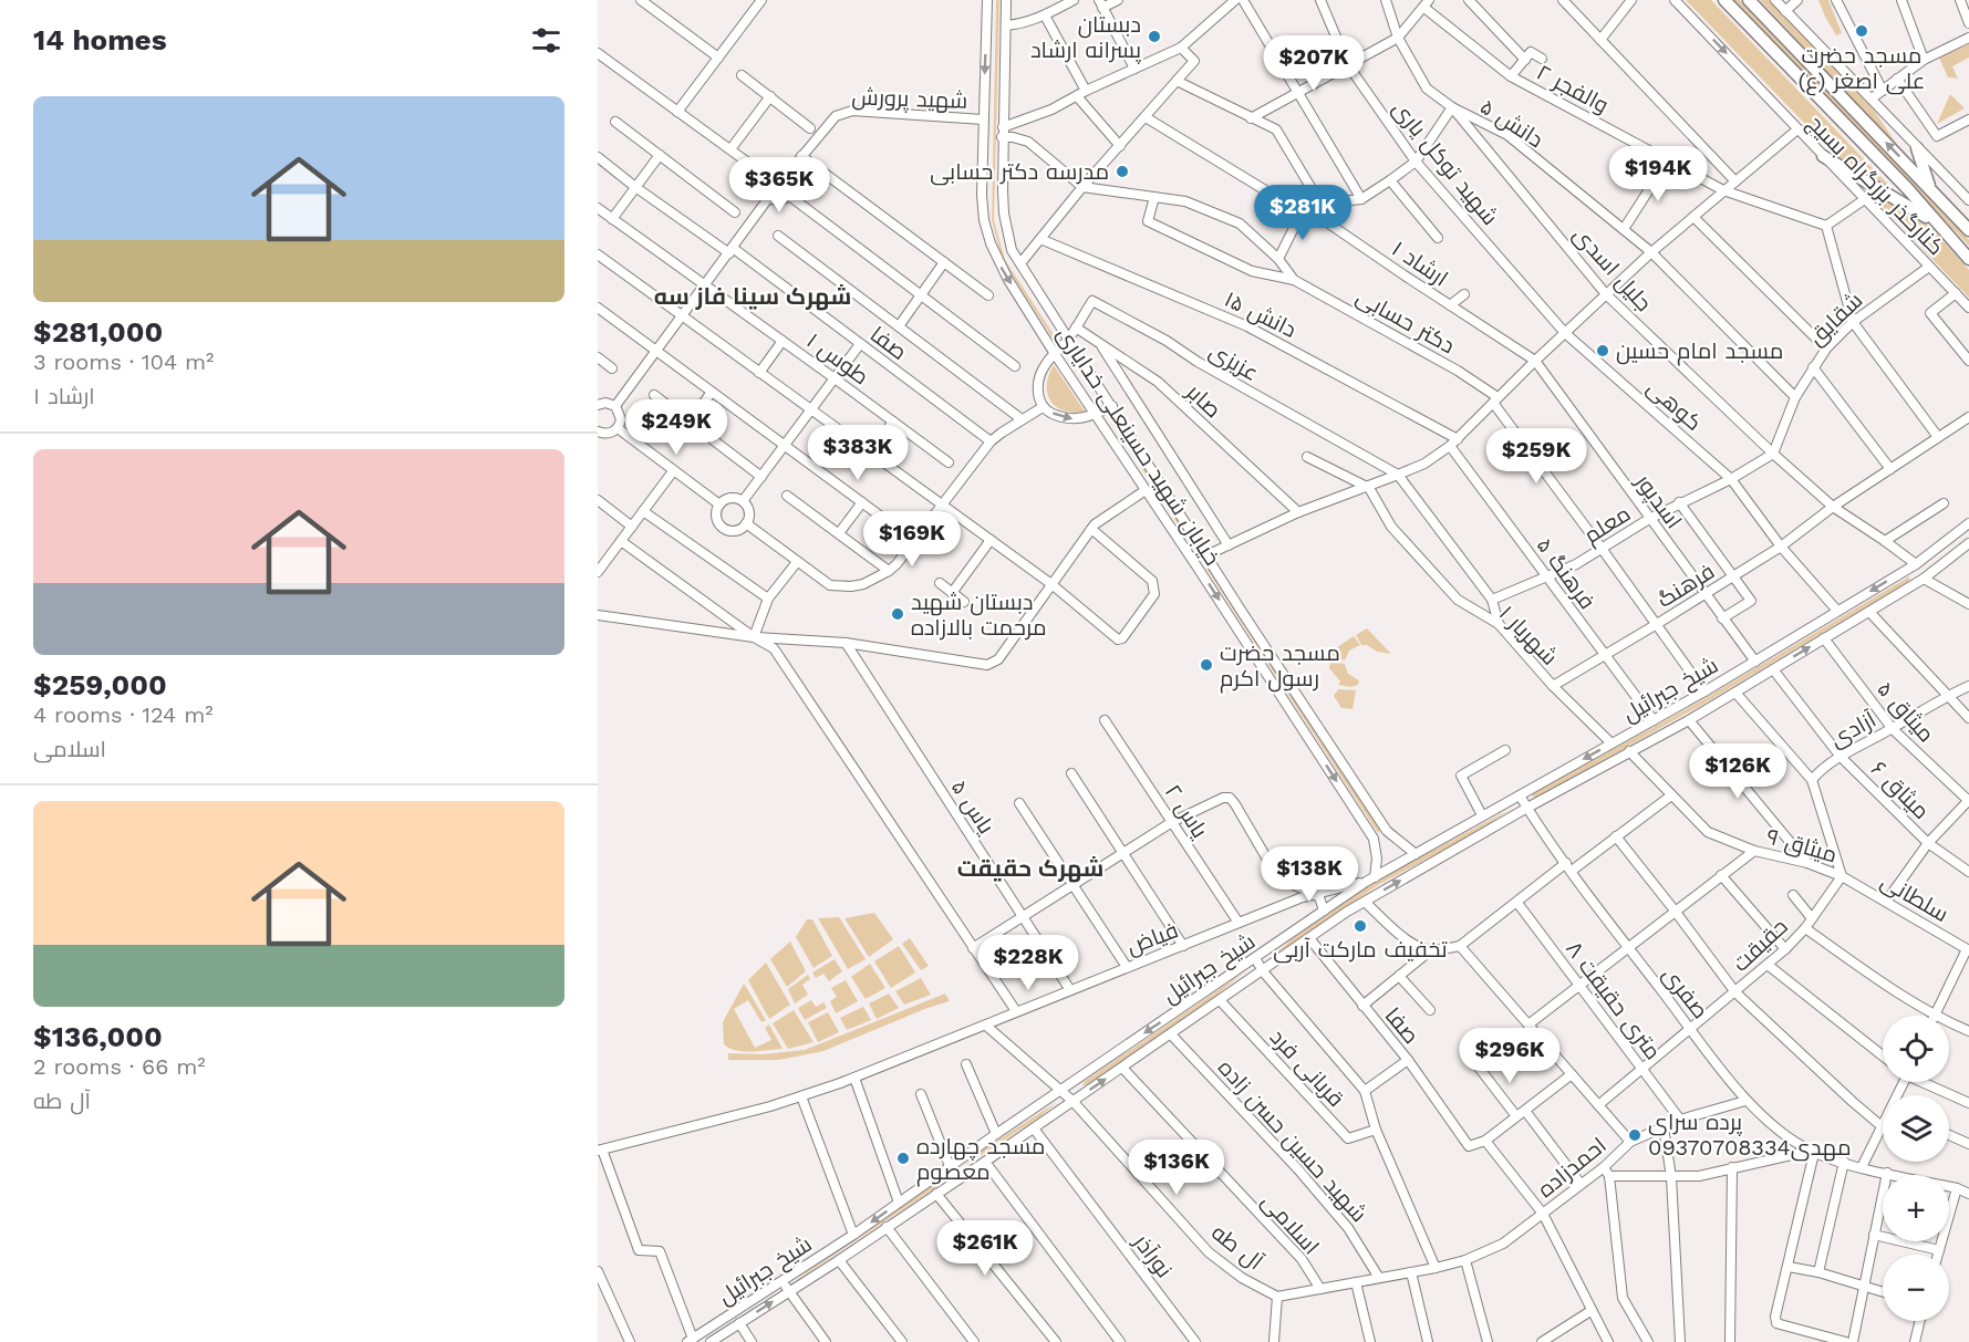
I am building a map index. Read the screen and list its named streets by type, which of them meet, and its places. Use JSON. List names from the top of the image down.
{
  "streets": {
    "street": [
      "والفجر ۲",
      "شهید پرورش",
      "دانش ۵",
      "شهید توکل یاری",
      "کنارگذر بزرگراه بسیج",
      "ارشاد ۱",
      "جلیل اسدی",
      "دانش ۱۵",
      "شقایق",
      "دکتر حسابی",
      "صفا",
      "طوس ۱",
      "عزیزی",
      "صابر",
      "کوهی",
      "خیابان شهید حسینعلی خدایاری",
      "اسدپور",
      "معلم",
      "فرهنگ ۵",
      "فرهنگ",
      "شهریار ۱",
      "شیخ جبرائیل",
      "میثاق ۵",
      "آزادی",
      "میثاق ۶",
      "یاس ۵",
      "یاس ۲",
      "میثاق ۹",
      "سلطانی",
      "فیاض",
      "حقیقت",
      "صفری",
      "۸ متری حقیقت",
      "قربانی فرد",
      "شهید حسین حسن زاده",
      "احمدزاده",
      "اسلامی",
      "آل طه",
      "نورآذر"
    ]
  },
  "crossings": [
    ["شهید پرورش", "خیابان شهید حسینعلی خدایاری"],
    ["دانش ۵", "جلیل اسدی"],
    ["دانش ۵", "شقایق"],
    ["شهید توکل یاری", "کوهی"],
    ["کنارگذر بزرگراه بسیج", "شقایق"],
    ["ارشاد ۱", "اسدپور"],
    ["جلیل اسدی", "شقایق"],
    ["جلیل اسدی", "معلم"],
    ["جلیل اسدی", "فرهنگ"],
    ["جلیل اسدی", "شیخ جبرائیل"],
    ["شقایق", "معلم"],
    ["صفا", "شیخ جبرائیل"],
    ["عزیزی", "صابر"],
    ["عزیزی", "خیابان شهید حسینعلی خدایاری"],
    ["کوهی", "معلم"],
    ["کوهی", "فرهنگ"],
    ["کوهی", "شیخ جبرائیل"],
    ["خیابان شهید حسینعلی خدایاری", "شیخ جبرائیل"],
    ["اسدپور", "معلم"],
    ["اسدپور", "فرهنگ"],
    ["اسدپور", "شیخ جبرائیل"],
    ["معلم", "فرهنگ ۵"],
    ["فرهنگ ۵", "فرهنگ"],
    ["فرهنگ ۵", "شیخ جبرائیل"],
    ["فرهنگ", "شهریار ۱"],
    ["شهریار ۱", "شیخ جبرائیل"],
    ["شیخ جبرائیل", "میثاق ۵"],
    ["شیخ جبرائیل", "میثاق ۶"],
    ["شیخ جبرائیل", "میثاق ۹"],
    ["شیخ جبرائیل", "فیاض"],
    ["شیخ جبرائیل", "صفری"],
    ["شیخ جبرائیل", "قربانی فرد"],
    ["شیخ جبرائیل", "شهید حسین حسن زاده"],
    ["شیخ جبرائیل", "اسلامی"],
    ["شیخ جبرائیل", "آل طه"],
    ["شیخ جبرائیل", "نورآذر"],
    ["میثاق ۵", "آزادی"],
    ["آزادی", "میثاق ۶"],
    ["یاس ۵", "فیاض"],
    ["یاس ۲", "فیاض"],
    ["میثاق ۹", "سلطانی"],
    ["میثاق ۹", "حقیقت"],
    ["سلطانی", "حقیقت"],
    ["فیاض", "آل طه"],
    ["حقیقت", "صفری"],
    ["حقیقت", "۸ متری حقیقت"],
    ["صفری", "احمدزاده"],
    ["۸ متری حقیقت", "احمدزاده"],
    ["شهید حسین حسن زاده", "احمدزاده"],
    ["احمدزاده", "اسلامی"],
    ["احمدزاده", "آل طه"]
  ],
  "districts": ["شهرک سینا فاز سه", "شهرک حقیقت"],
  "places": [
    "مسجد حضرت علی اصغر (ع)",
    "دبستان پسرانه ارشاد",
    "مدرسه دکتر حسابی",
    "مسجد امام حسین",
    "دبستان شهید مرحمت بالازاده",
    "مسجد حضرت رسول اکرم",
    "تخفیف مارکت آربی",
    "پرده سرای مهدی09370708334",
    "مسجد چهارده معصوم"
  ],
  "page": {
    "heading": "14 homes",
    "price": [
      "$207K",
      "$194K",
      "$365K",
      "$281K",
      "$249K",
      "$383K",
      "$259K",
      "$169K",
      "$126K",
      "$138K",
      "$228K",
      "$296K",
      "$136K",
      "$261K"
    ],
    "list": [
      {
        "name": "$281,000",
        "note": "3 rooms · 104 m² · ارشاد ۱"
      },
      {
        "name": "$259,000",
        "note": "4 rooms · 124 m² · اسلامی"
      },
      {
        "name": "$136,000",
        "note": "2 rooms · 66 m² · آل طه"
      }
    ],
    "map_buttons": ["+", "−"]
  }
}
